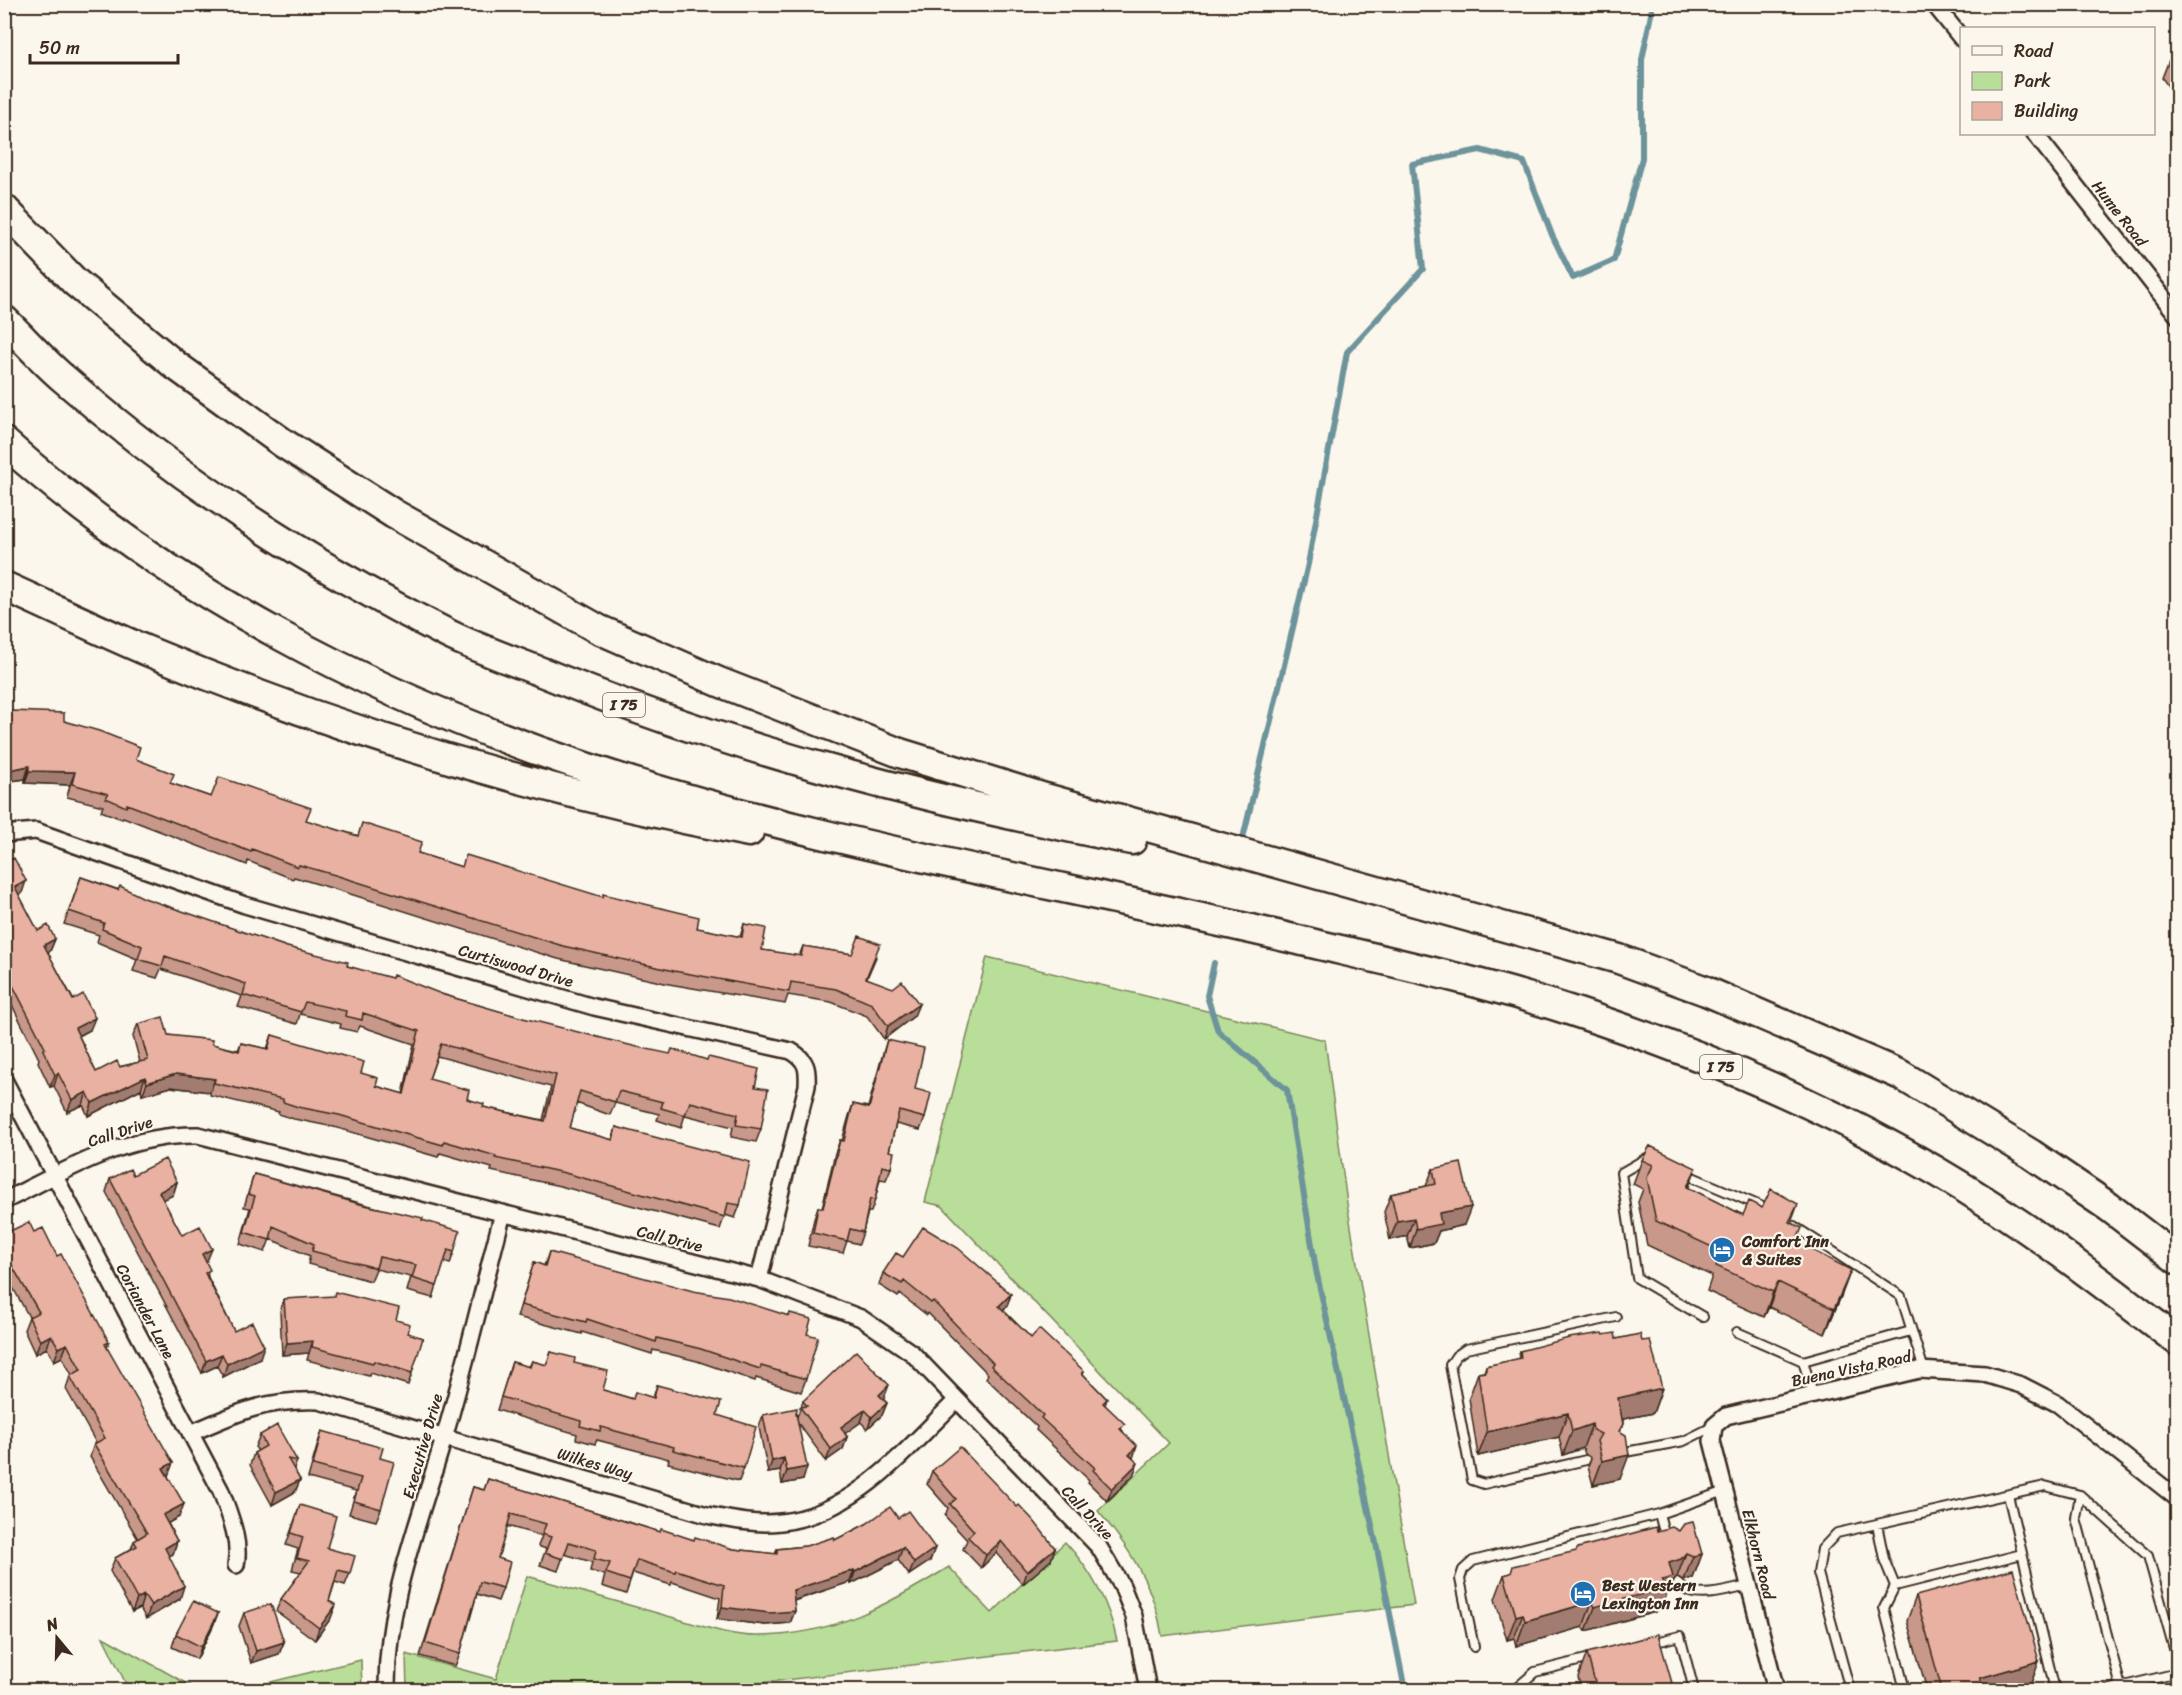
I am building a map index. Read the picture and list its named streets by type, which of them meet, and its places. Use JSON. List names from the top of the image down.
{
  "streets": {
    "highway": ["I 75"],
    "street": [
      "Hume Road",
      "Curtiswood Drive",
      "Call Drive",
      "Coriander Lane",
      "Buena Vista Road",
      "Executive Drive",
      "Wilkes Way",
      "Elkhorn Road"
    ]
  },
  "crossings": [
    ["Curtiswood Drive", "Call Drive"],
    ["Call Drive", "Coriander Lane"],
    ["Call Drive", "Executive Drive"],
    ["Call Drive", "Wilkes Way"],
    ["Coriander Lane", "Wilkes Way"],
    ["Buena Vista Road", "Elkhorn Road"],
    ["Executive Drive", "Wilkes Way"]
  ],
  "places": {
    "hotel": ["Comfort Inn & Suites", "Best Western Lexington Inn"]
  },
  "legend": ["Road", "Park", "Building"],
  "scale_bar": "50 m",
  "north": "top"
}
